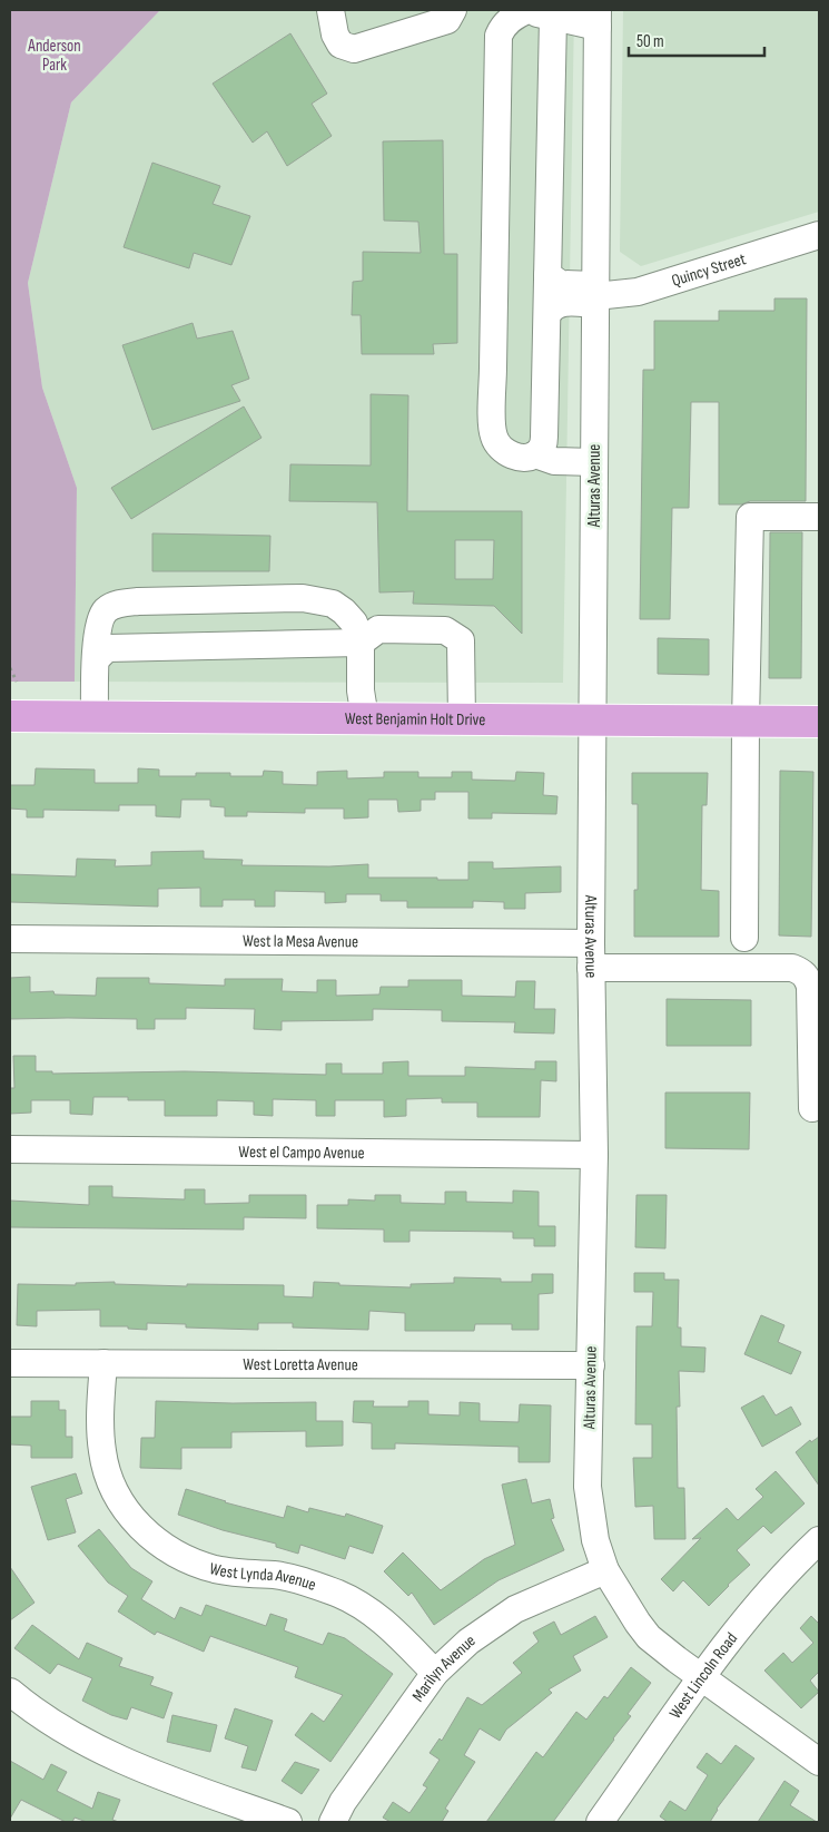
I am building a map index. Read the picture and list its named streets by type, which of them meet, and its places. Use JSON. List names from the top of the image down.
{
  "streets": {
    "main road": ["West Benjamin Holt Drive"],
    "street": [
      "Quincy Street",
      "Alturas Avenue",
      "West la Mesa Avenue",
      "West el Campo Avenue",
      "West Loretta Avenue",
      "West Lynda Avenue",
      "Marilyn Avenue",
      "West Lincoln Road"
    ]
  },
  "crossings": [
    ["Quincy Street", "Alturas Avenue"],
    ["Alturas Avenue", "West Benjamin Holt Drive"],
    ["Alturas Avenue", "West la Mesa Avenue"],
    ["Alturas Avenue", "West el Campo Avenue"],
    ["Alturas Avenue", "West Loretta Avenue"],
    ["Alturas Avenue", "Marilyn Avenue"],
    ["Alturas Avenue", "West Lincoln Road"],
    ["West Loretta Avenue", "West Lynda Avenue"],
    ["West Lynda Avenue", "Marilyn Avenue"]
  ],
  "parks": ["Anderson Park"],
  "scale_bar": "50 m"
}
